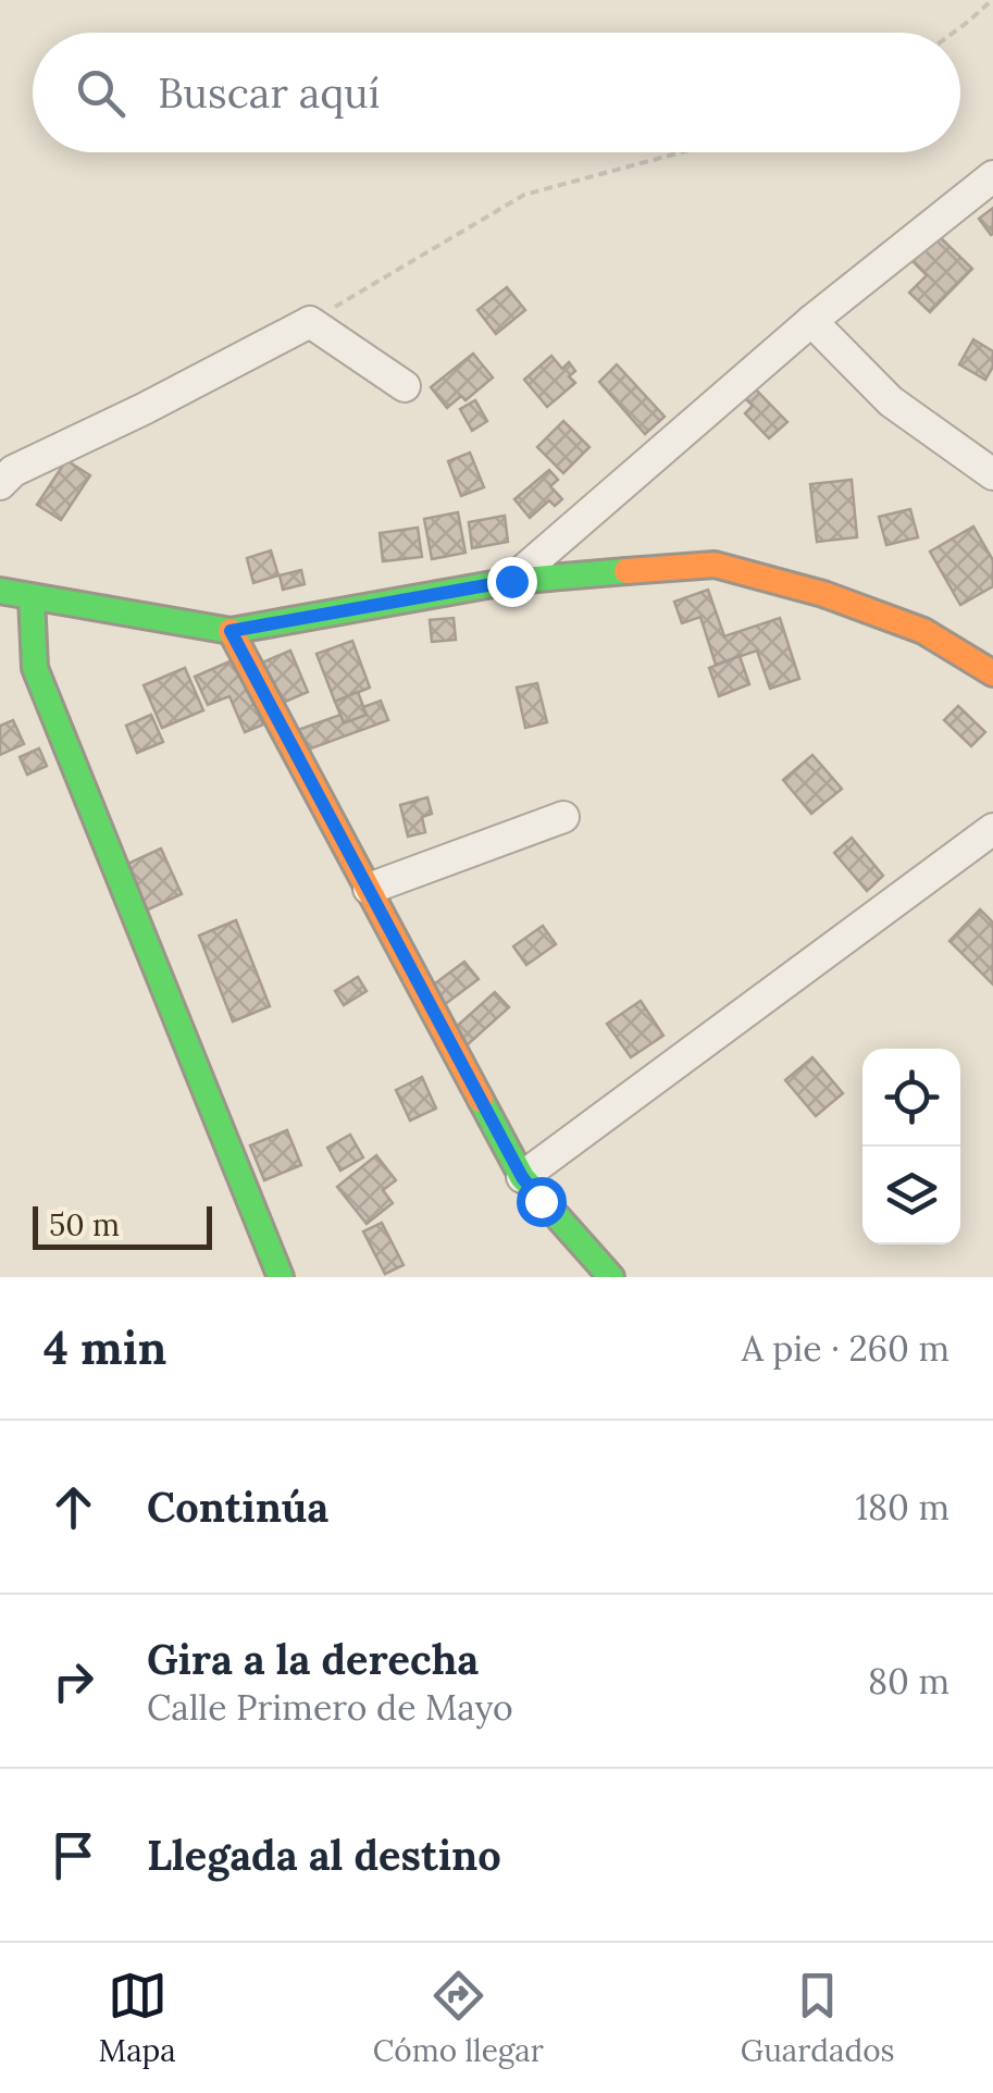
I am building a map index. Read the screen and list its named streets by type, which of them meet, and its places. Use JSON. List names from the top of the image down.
{
  "scale_bar": "50 m",
  "page": {
    "search": "Buscar aquí",
    "scale": "50 m",
    "heading": ["4 min", "A pie · 260 m"],
    "list": [
      ["Continúa", "180 m"],
      ["Gira a la derecha", "Calle Primero de Mayo", "80 m"],
      "Llegada al destino"
    ],
    "nav": ["Mapa", "Cómo llegar", "Guardados"]
  }
}
